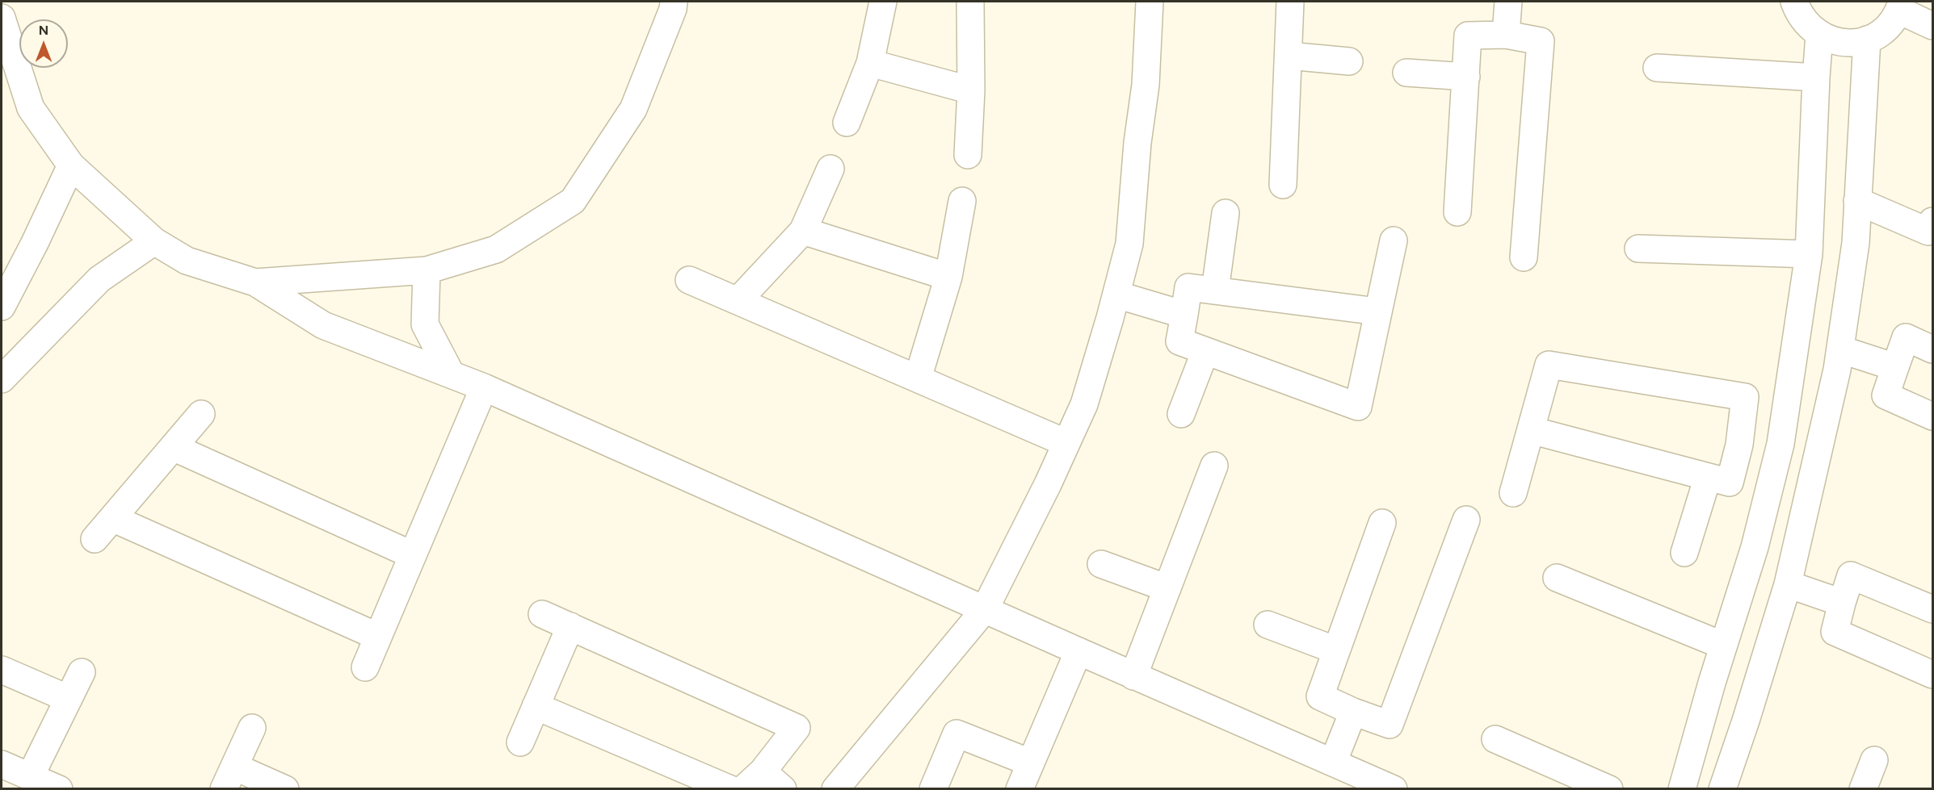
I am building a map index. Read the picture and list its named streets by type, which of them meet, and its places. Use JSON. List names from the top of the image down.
{
  "north": "top"
}
